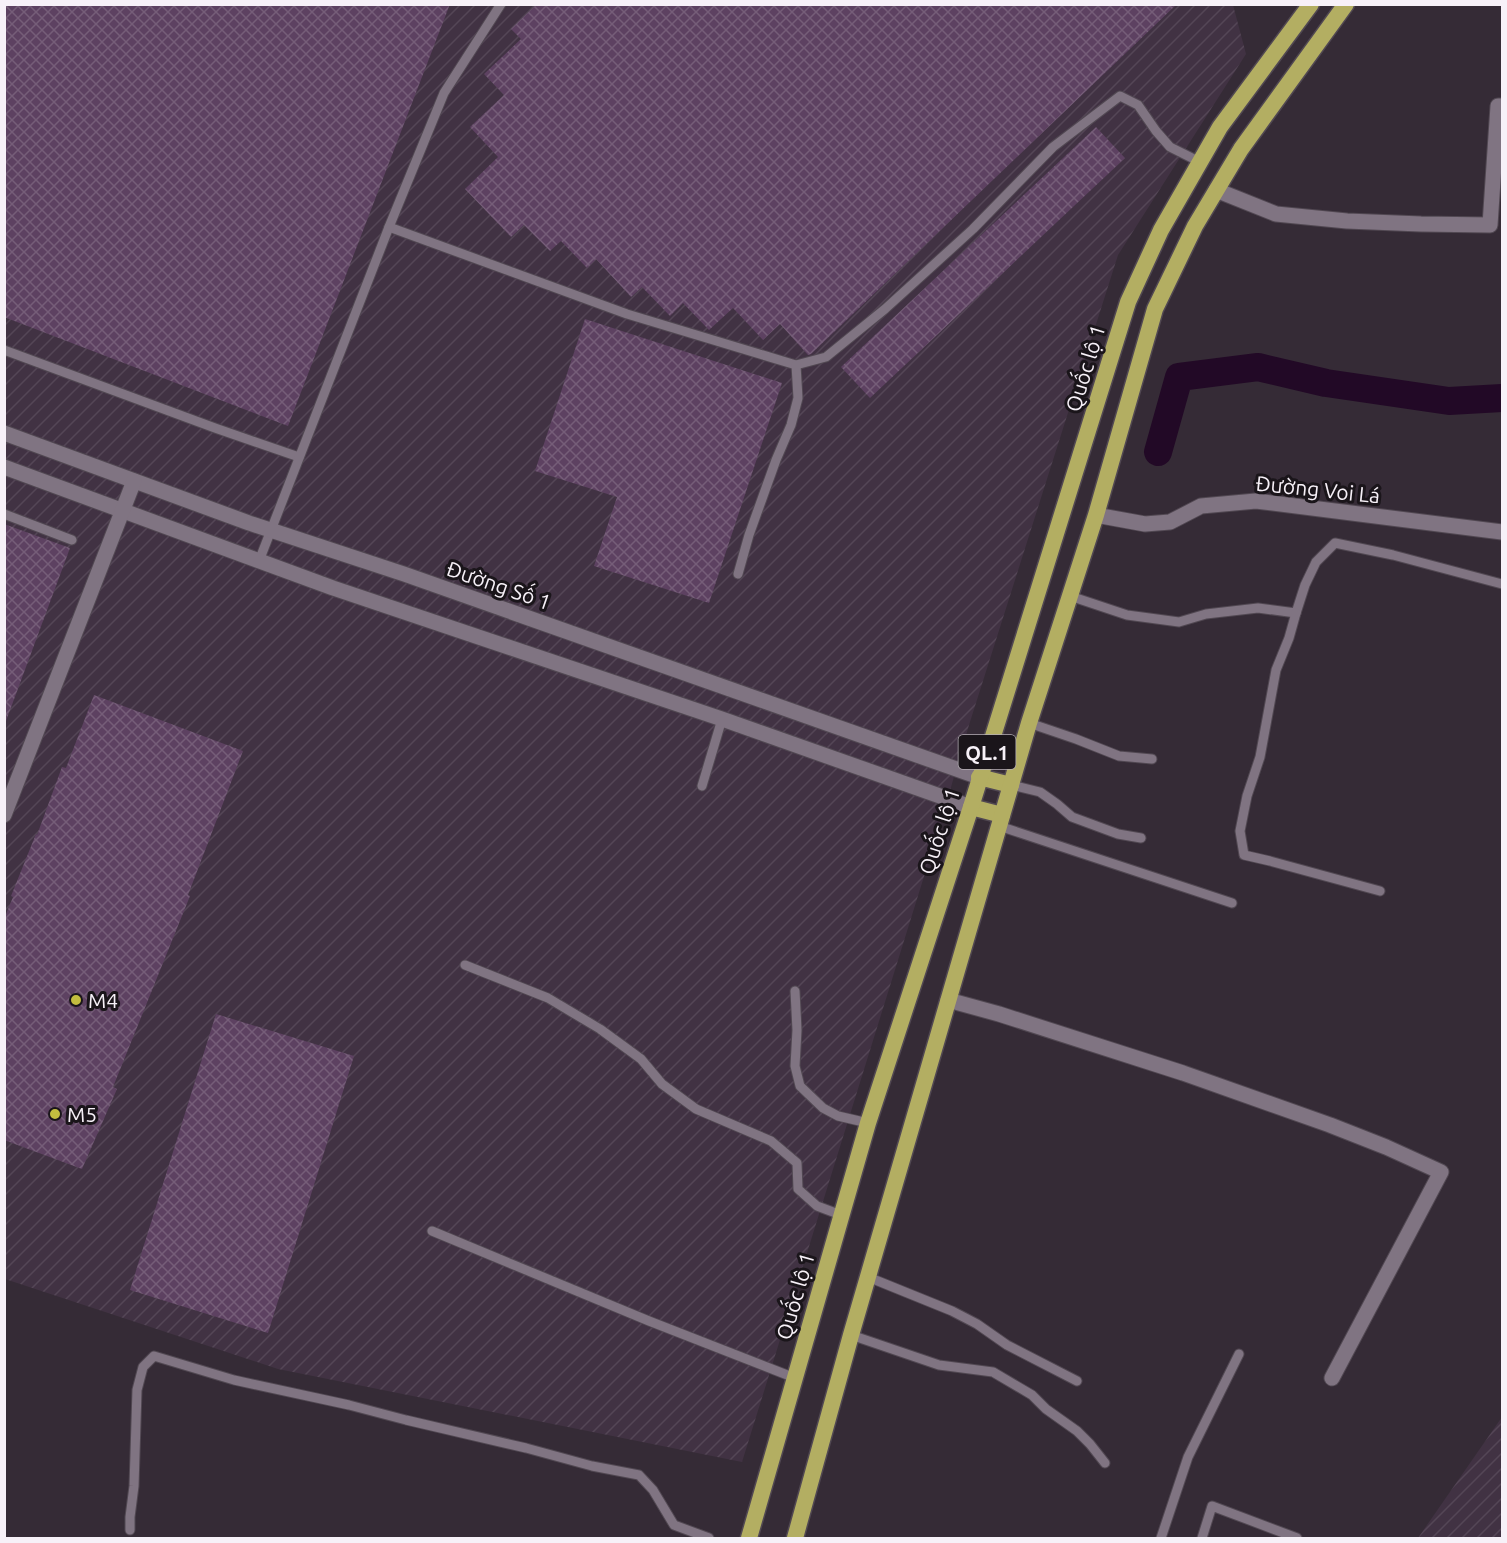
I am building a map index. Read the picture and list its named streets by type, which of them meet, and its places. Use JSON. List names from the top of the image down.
{
  "streets": {
    "highway": ["Quốc lộ 1", "QL.1"],
    "street": ["Đường Voi Lá", "Đường Số 1"]
  },
  "crossings": [
    ["Quốc lộ 1", "Đường Số 1"],
    ["Đường Voi Lá", "QL.1"]
  ],
  "places": ["M4", "M5"]
}
